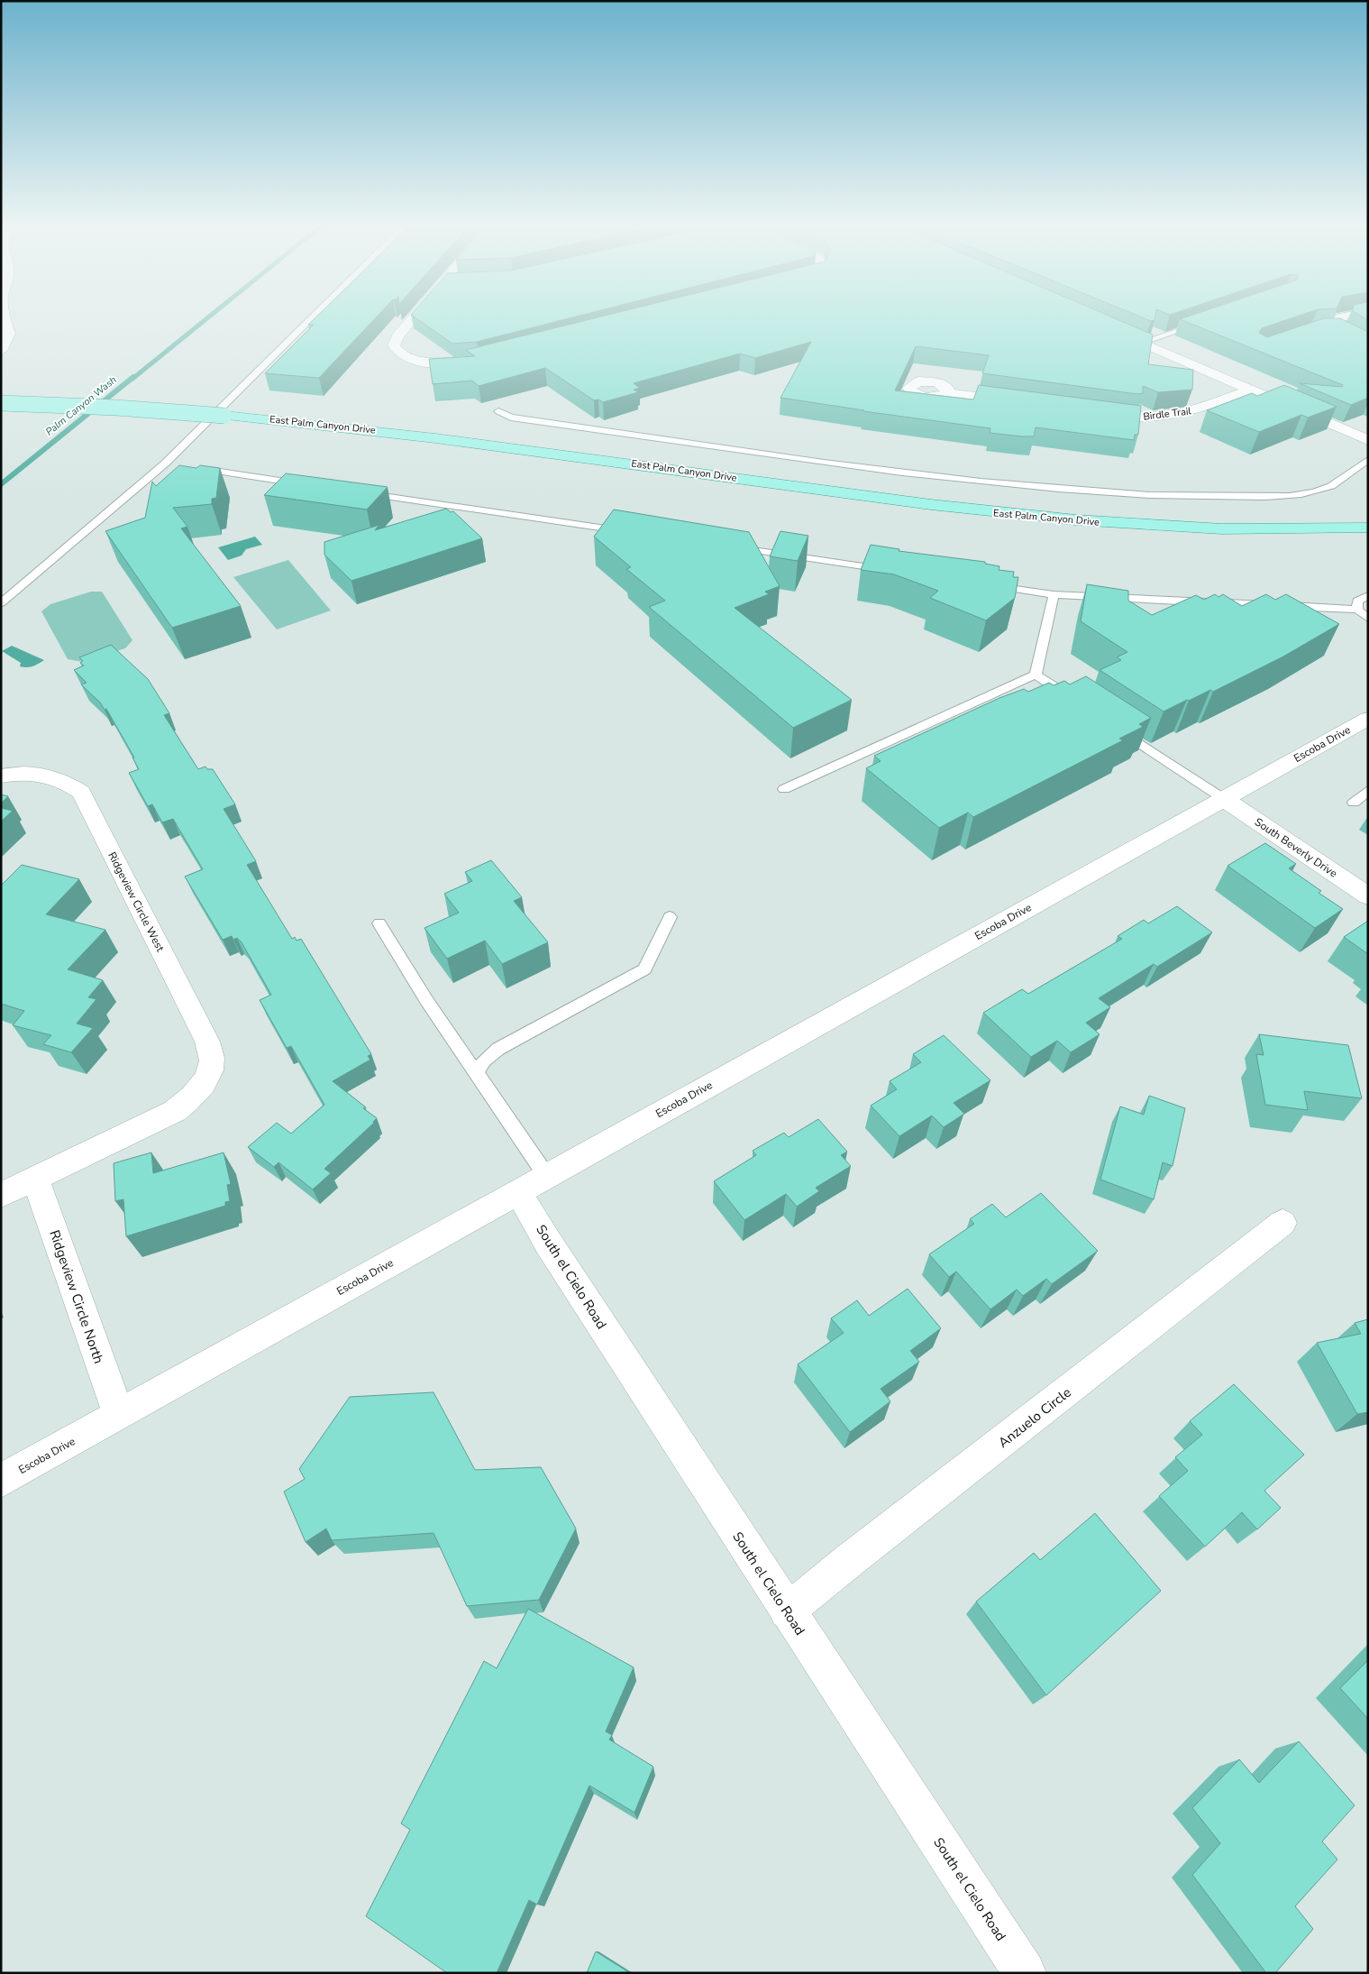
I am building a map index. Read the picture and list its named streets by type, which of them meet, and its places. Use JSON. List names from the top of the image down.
{
  "streets": {
    "main road": ["East Palm Canyon Drive"],
    "street": [
      "Birdle Trail",
      "Escoba Drive",
      "South Beverly Drive",
      "Ridgeview Circle West",
      "South el Cielo Road",
      "Ridgeview Circle North",
      "Anzuelo Circle"
    ]
  },
  "crossings": [
    ["Escoba Drive", "South Beverly Drive"],
    ["Escoba Drive", "South el Cielo Road"],
    ["Escoba Drive", "Ridgeview Circle North"],
    ["Ridgeview Circle West", "Ridgeview Circle North"],
    ["South el Cielo Road", "Anzuelo Circle"]
  ],
  "water": ["Palm Canyon Wash"]
}
